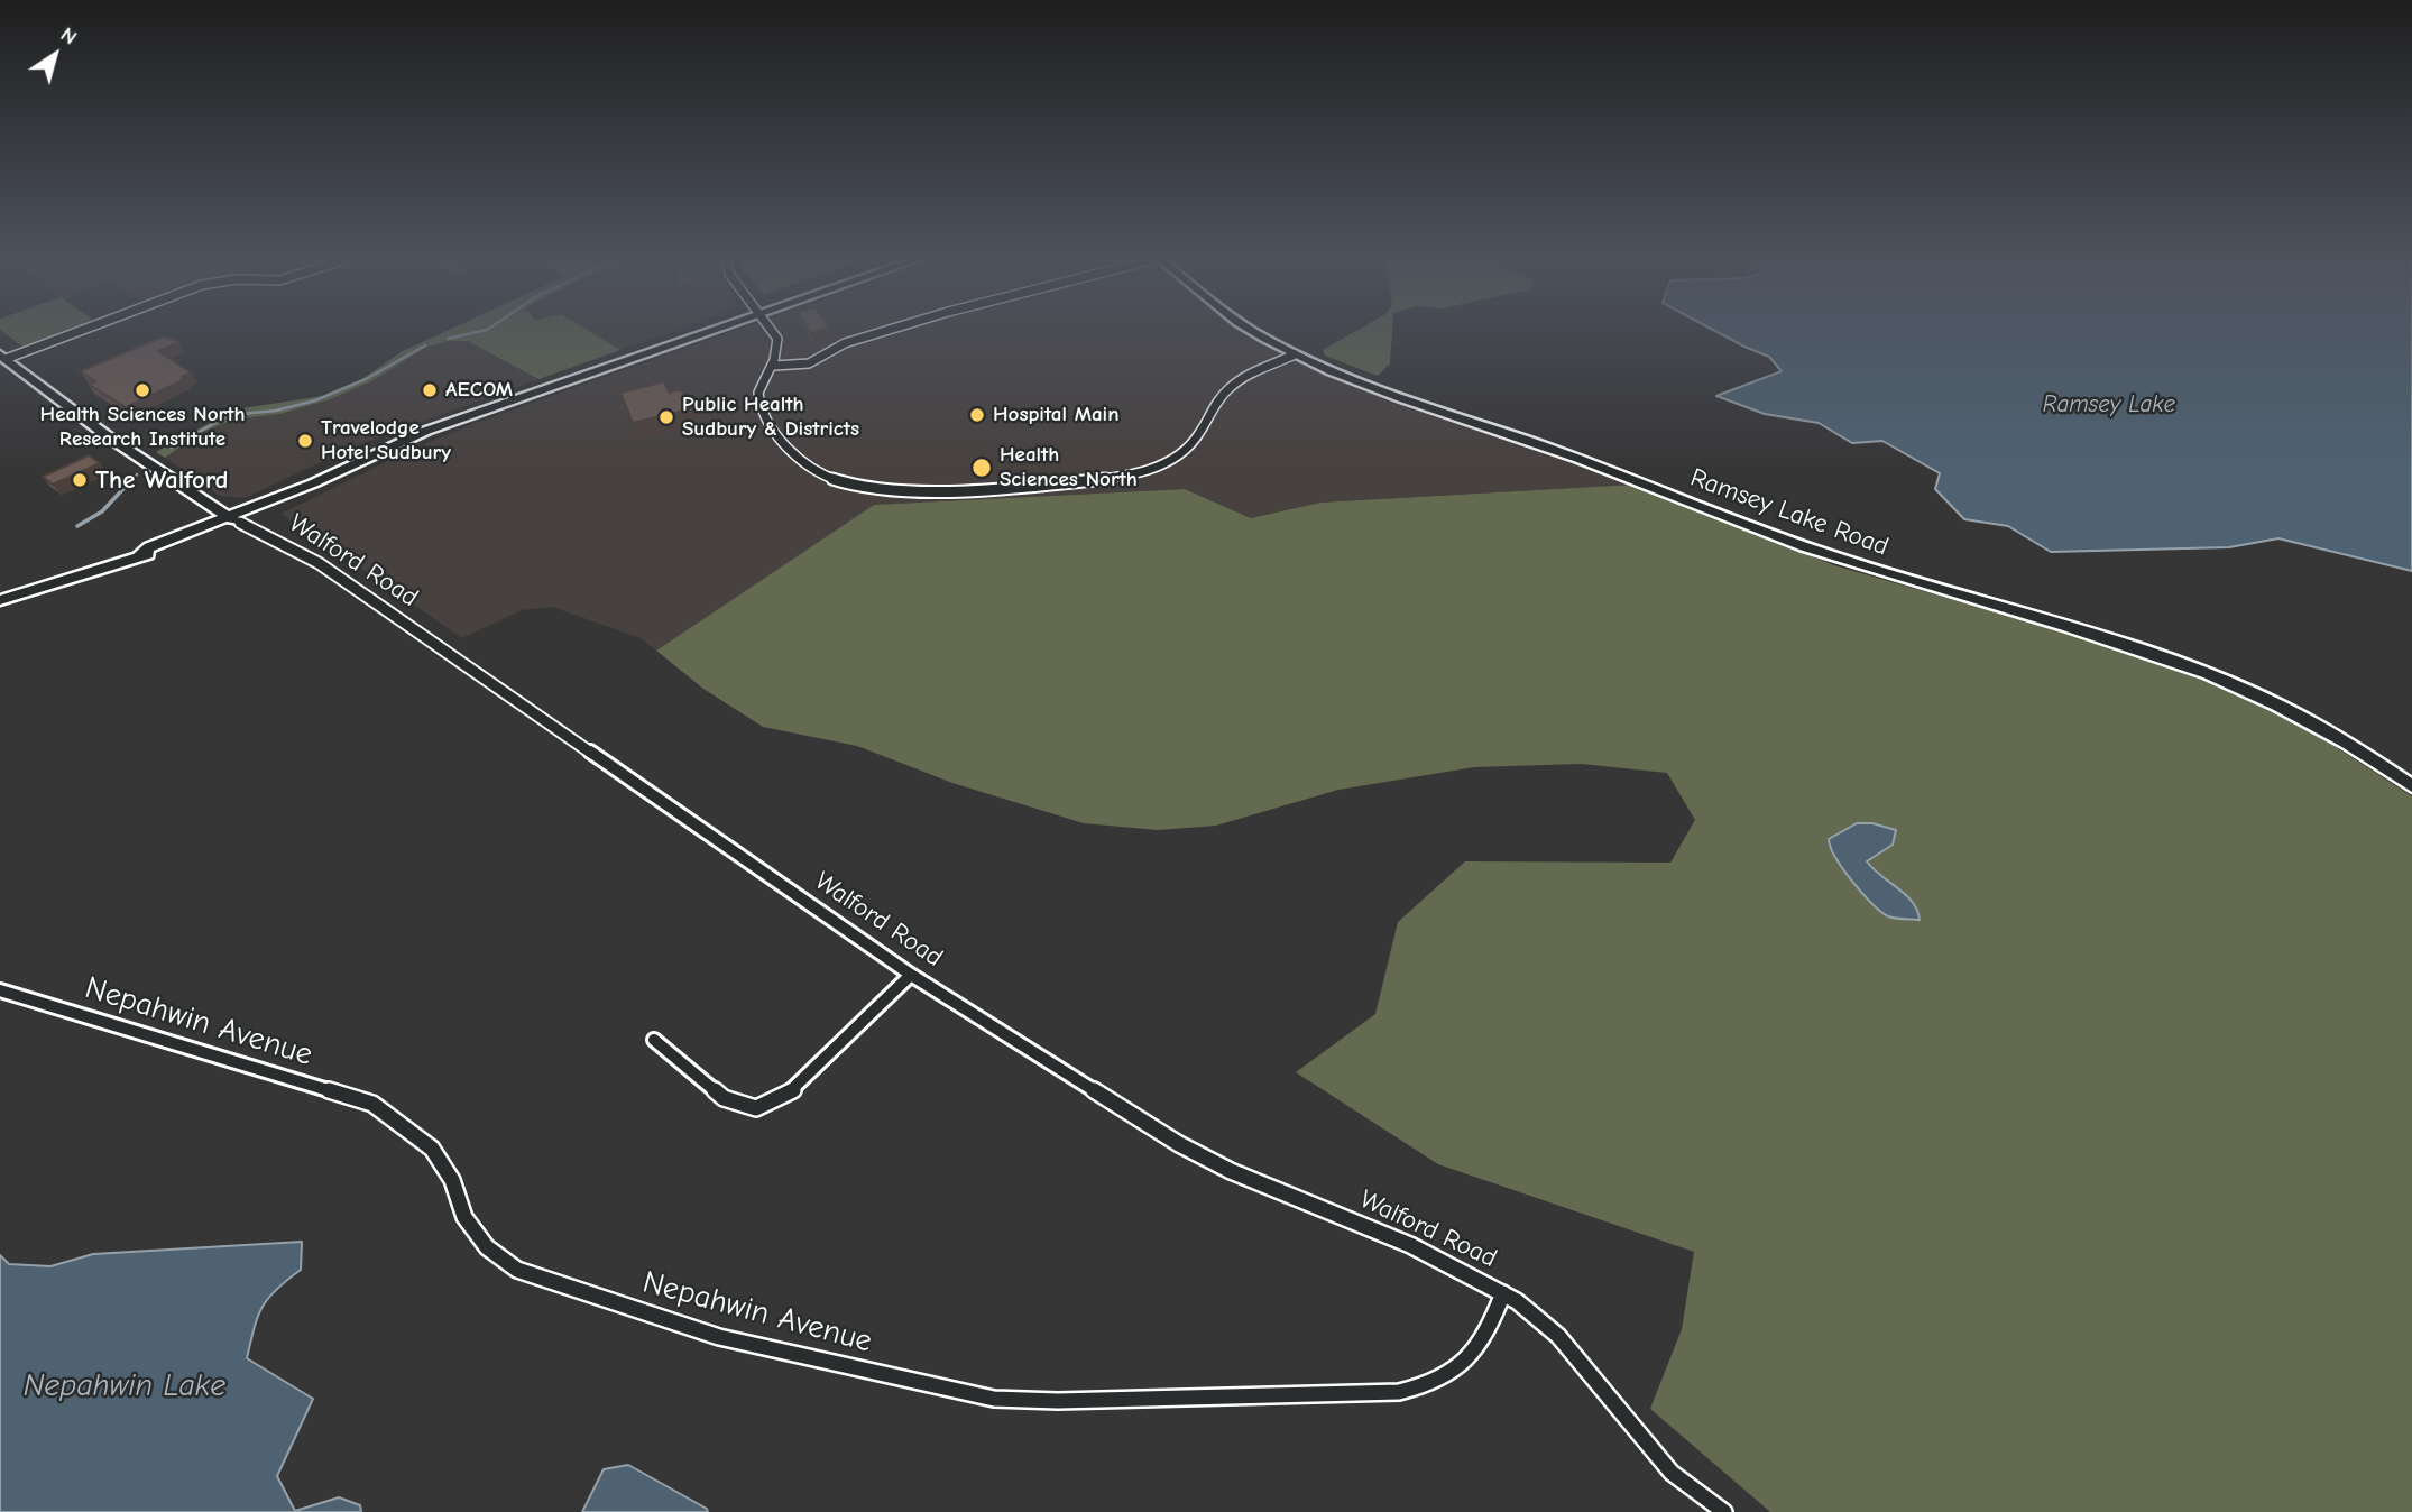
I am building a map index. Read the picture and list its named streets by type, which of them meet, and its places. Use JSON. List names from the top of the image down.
{
  "streets": {
    "street": ["Ramsey Lake Road", "Walford Road", "Nepahwin Avenue"]
  },
  "crossings": [
    ["Walford Road", "Nepahwin Avenue"]
  ],
  "water": ["Ramsey Lake", "Nepahwin Lake"],
  "places": [
    "Health Sciences North Research Institute",
    "AECOM",
    "Hospital Main",
    "Public Health Sudbury & Districts",
    "Travelodge Hotel Sudbury",
    "Health Sciences North",
    "The Walford"
  ],
  "north": "top right"
}
